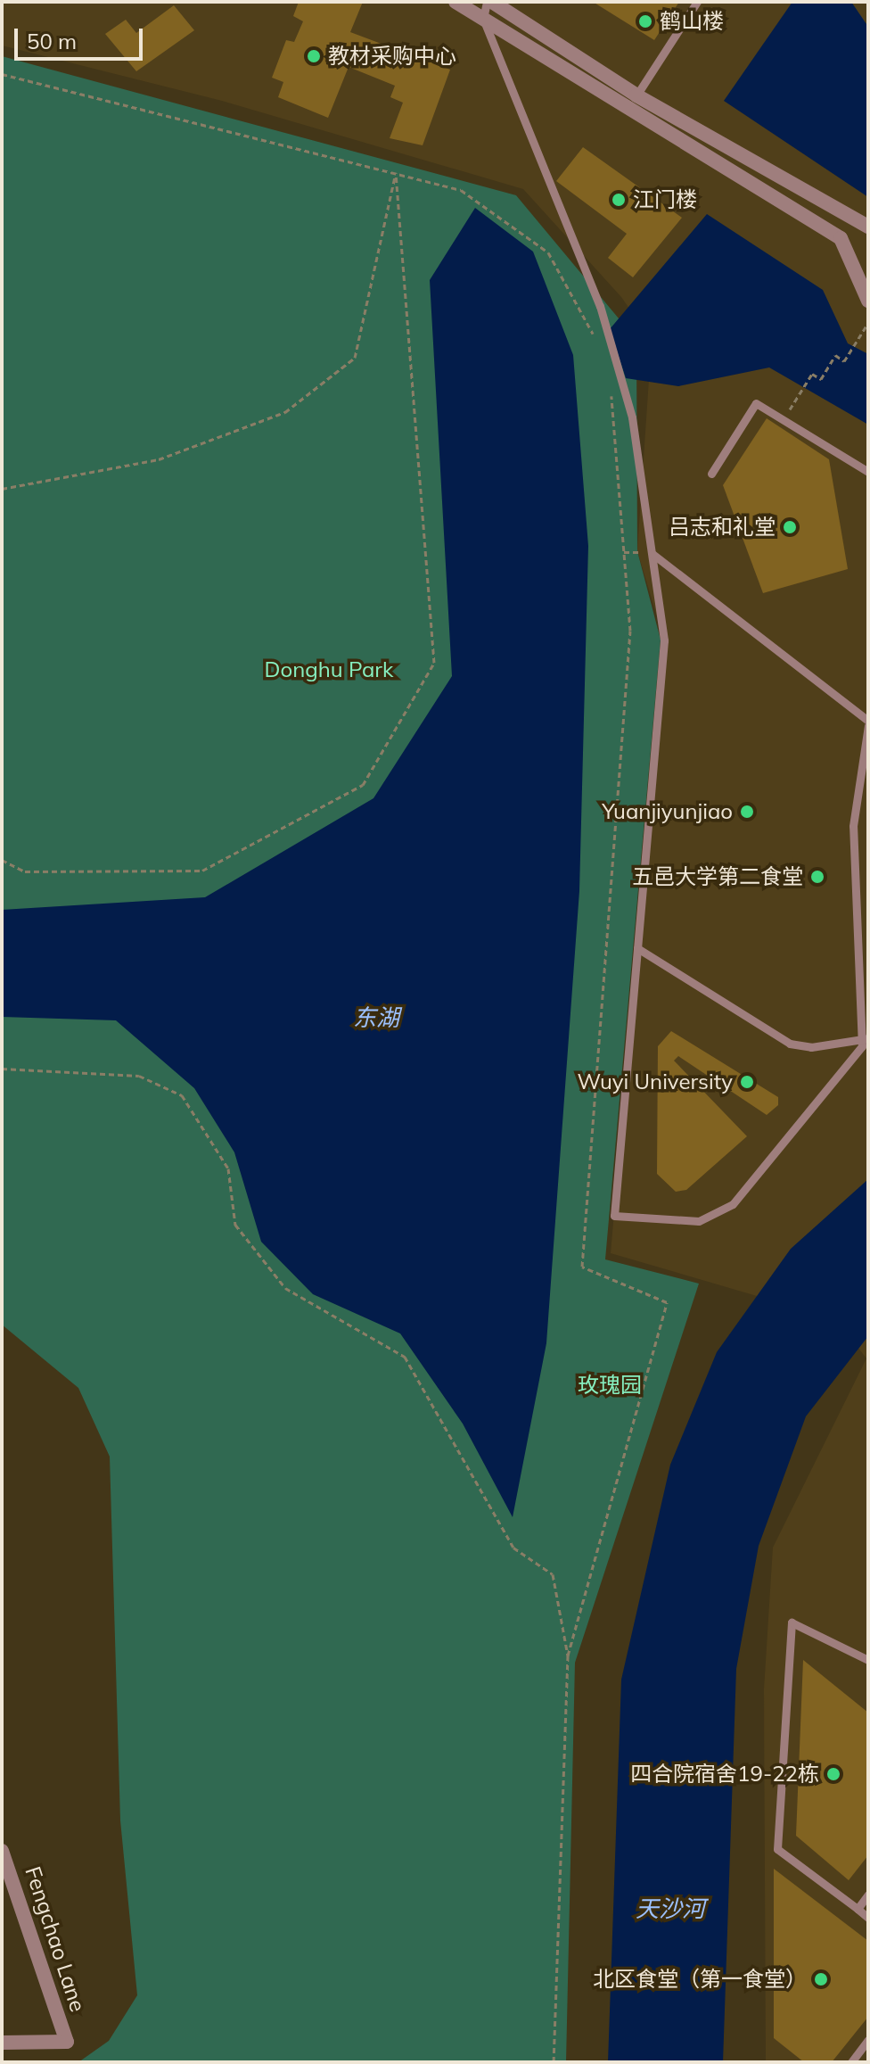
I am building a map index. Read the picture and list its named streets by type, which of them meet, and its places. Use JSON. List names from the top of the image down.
{
  "streets": {
    "street": ["Fengchao Lane"]
  },
  "water": ["东湖", "天沙河"],
  "parks": ["Donghu Park", "玫瑰园"],
  "places": [
    "鹤山楼",
    "教材采购中心",
    "江门楼",
    "吕志和礼堂",
    "Yuanjiyunjiao",
    "五邑大学第二食堂",
    "Wuyi University",
    "四合院宿舍19-22栋",
    "北区食堂（第一食堂）"
  ],
  "scale_bar": "50 m"
}
